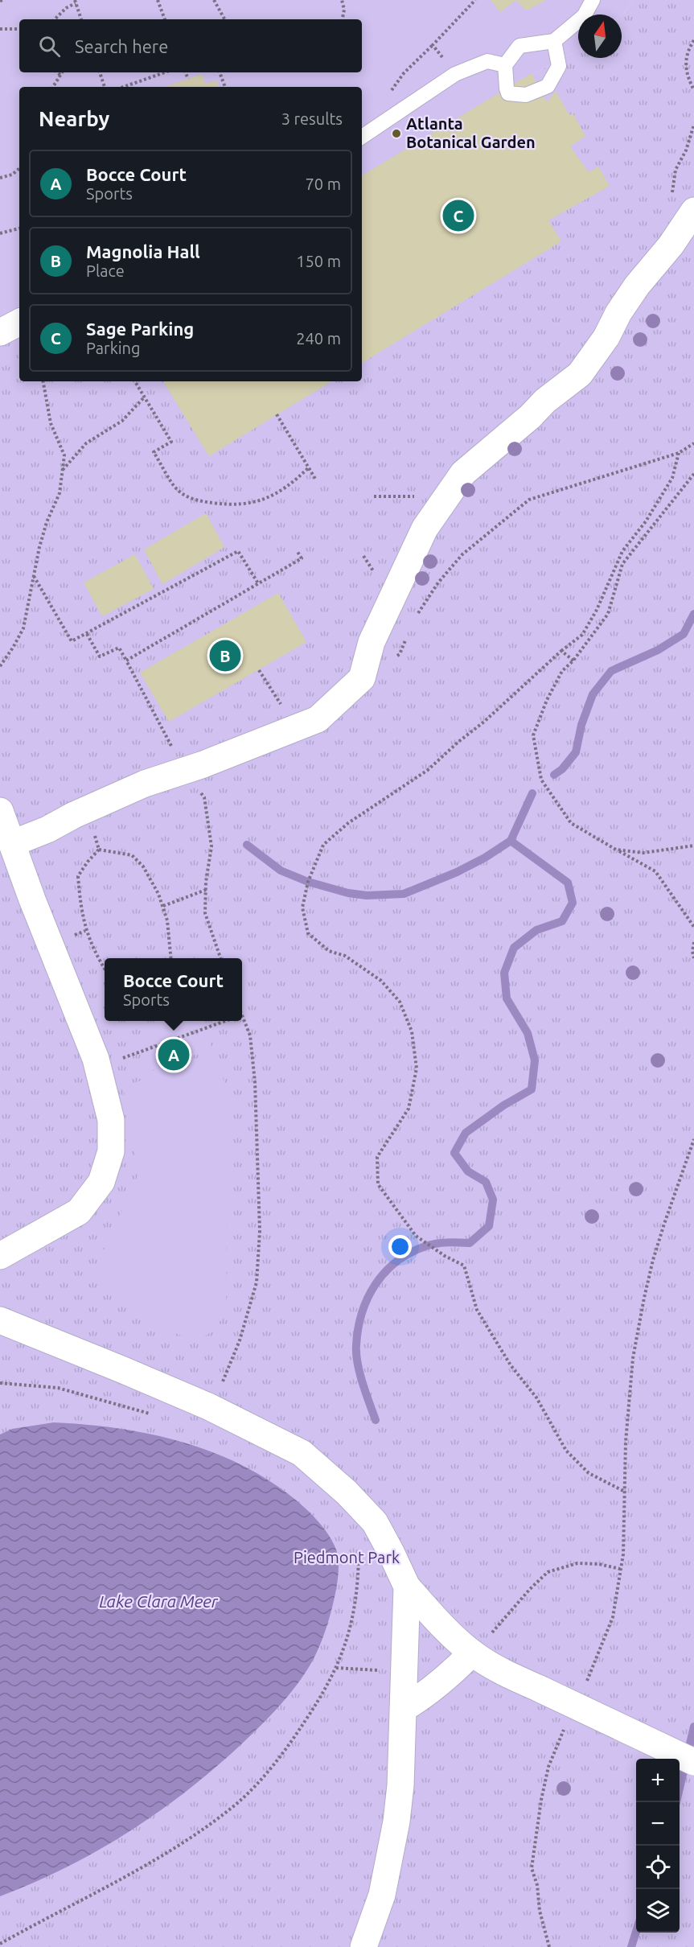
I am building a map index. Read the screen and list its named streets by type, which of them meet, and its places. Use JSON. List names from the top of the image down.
{
  "water": ["Lake Clara Meer"],
  "parks": ["Piedmont Park"],
  "places": ["Atlanta Botanical Garden"],
  "north": "top",
  "page": {
    "search": "Search here",
    "heading": ["Nearby", "3 results"],
    "list": [
      {
        "mark": "A",
        "name": "Bocce Court",
        "note": "Sports",
        "value": "70 m"
      },
      {
        "mark": "B",
        "name": "Magnolia Hall",
        "note": "Place",
        "value": "150 m"
      },
      {
        "mark": "C",
        "name": "Sage Parking",
        "note": "Parking",
        "value": "240 m"
      }
    ],
    "pins": ["C", "B", "A"],
    "popup": ["Bocce Court", "Sports"],
    "map_buttons": ["+", "−"]
  }
}
